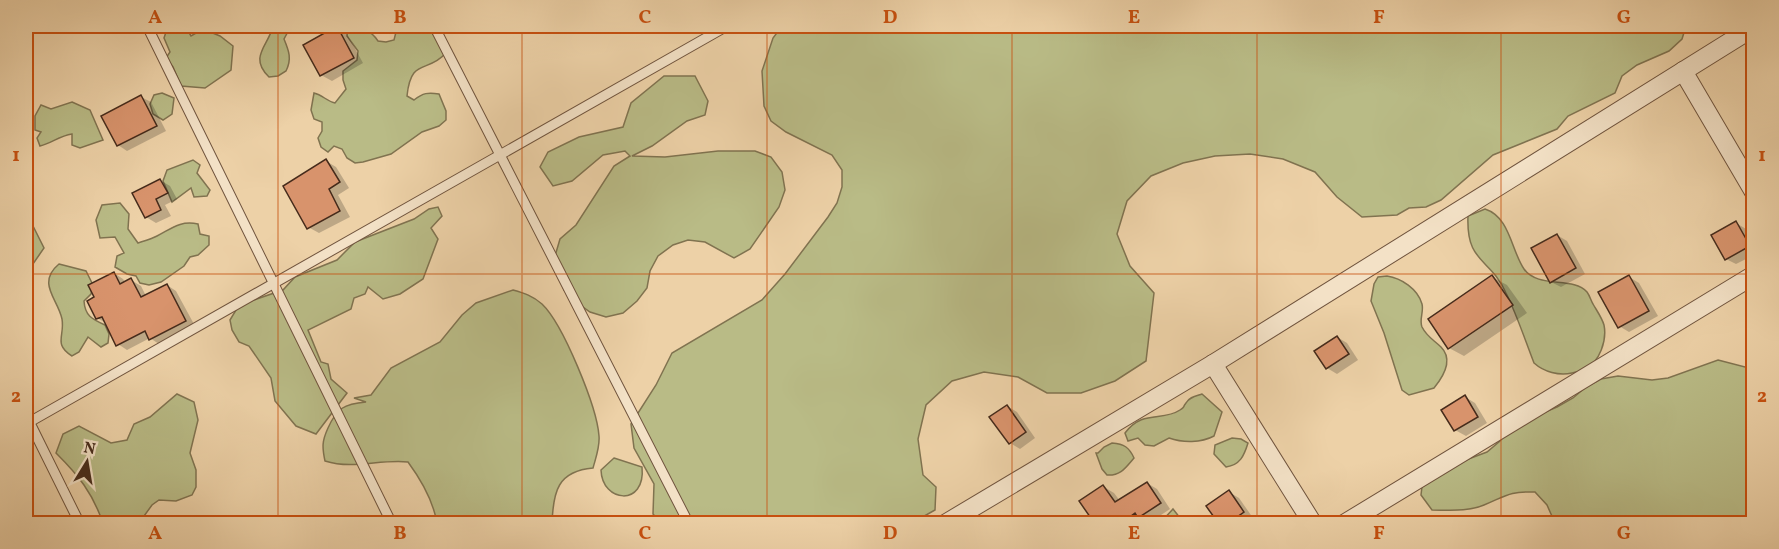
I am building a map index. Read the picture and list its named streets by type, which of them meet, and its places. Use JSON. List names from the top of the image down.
{
  "north": "top",
  "grid": {
    "columns": [
      "A",
      "B",
      "C",
      "D",
      "E",
      "F",
      "G"
    ],
    "rows": ["1", "2"]
  }
}
